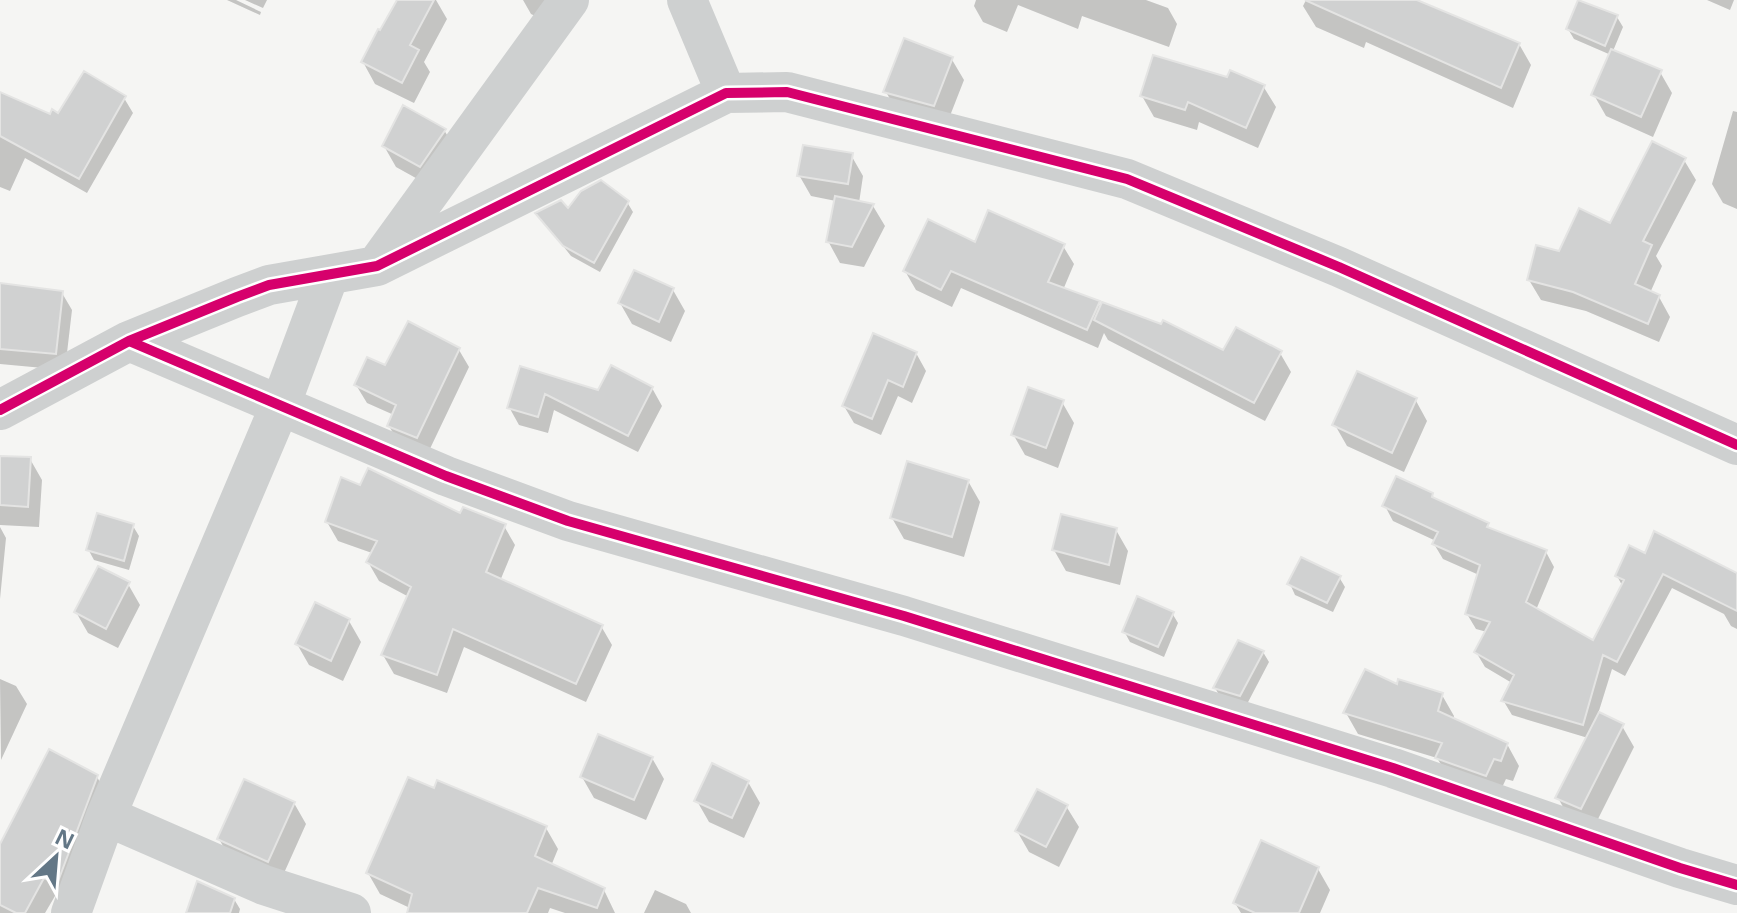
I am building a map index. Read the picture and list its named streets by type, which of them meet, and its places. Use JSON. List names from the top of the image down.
{
  "north": "top right"
}
